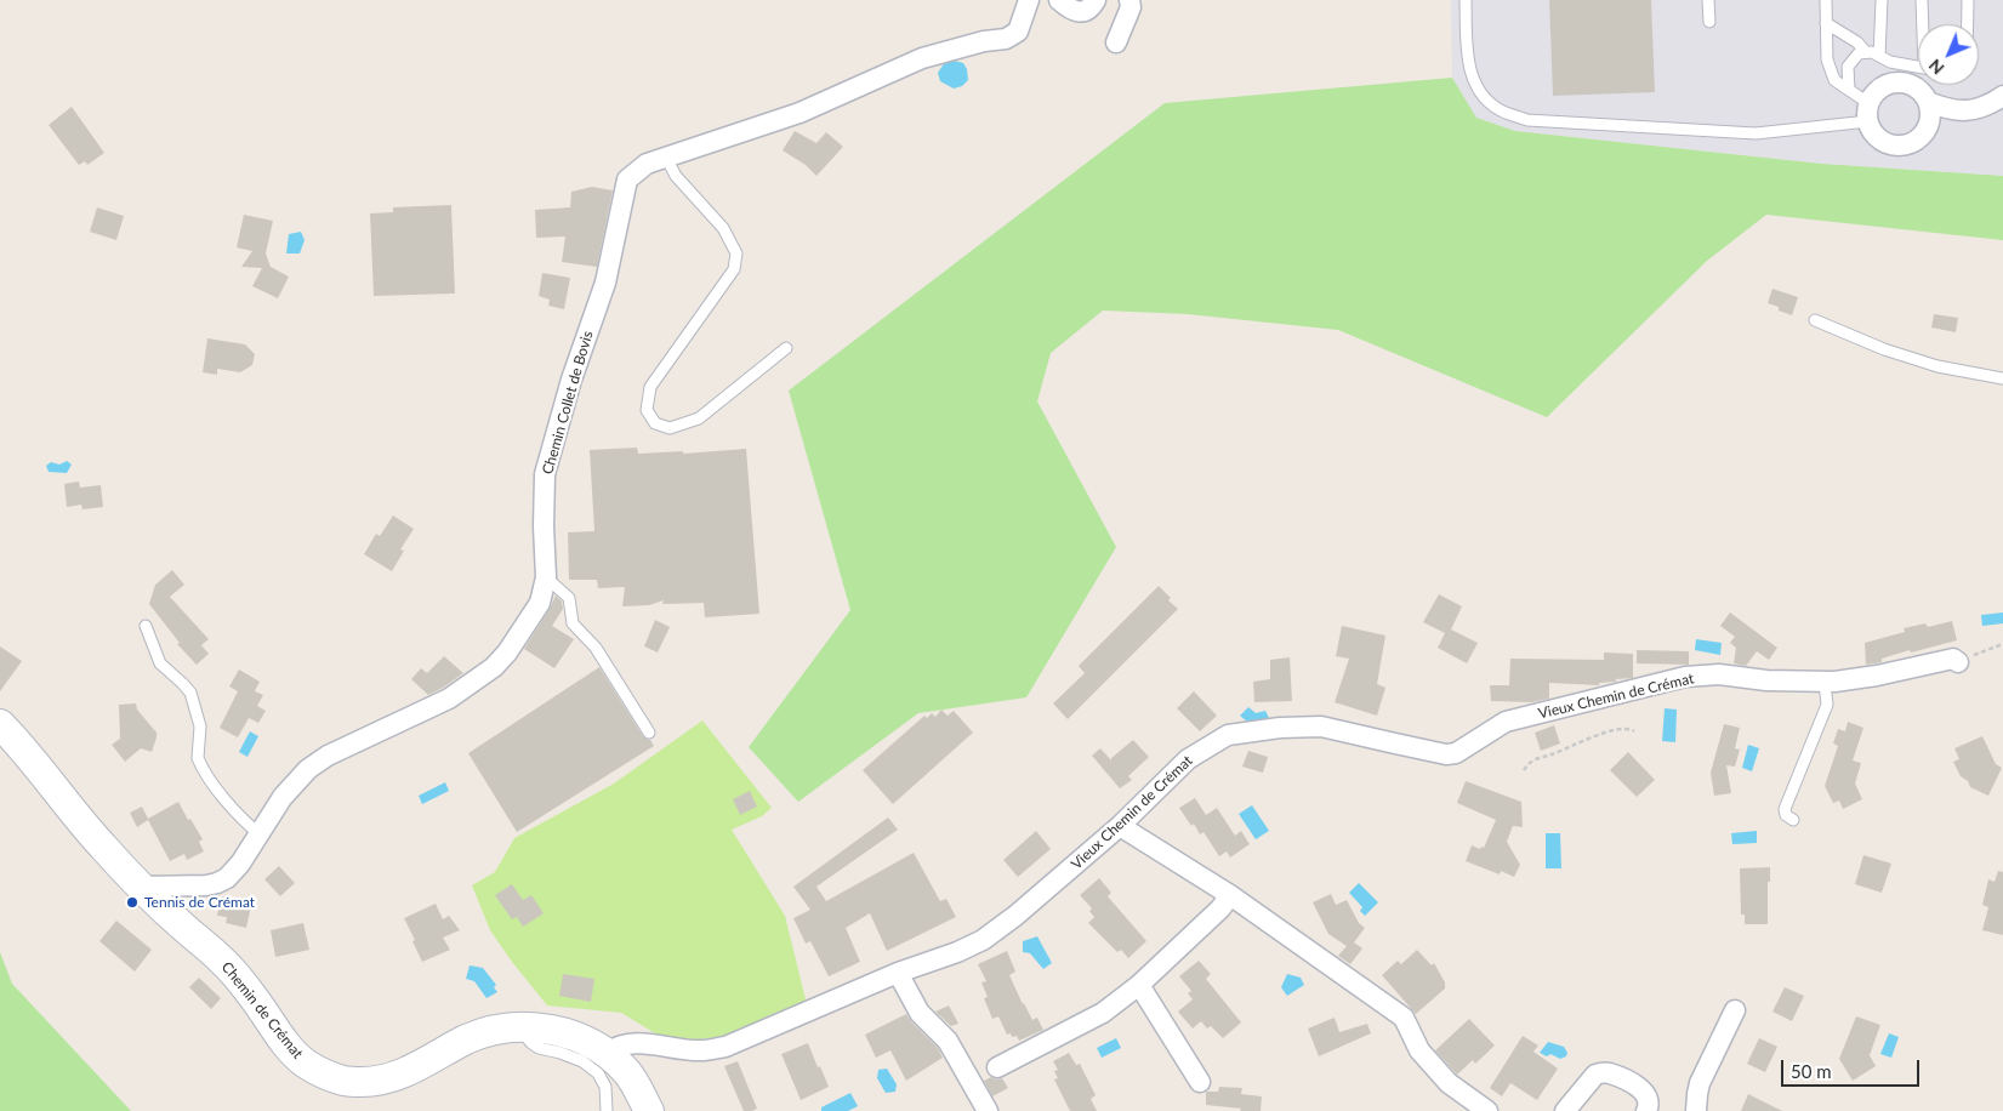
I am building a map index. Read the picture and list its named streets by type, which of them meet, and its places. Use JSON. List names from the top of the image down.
{
  "streets": {
    "street": ["Chemin Collet de Bovis", "Vieux Chemin de Crémat", "Chemin de Crémat"]
  },
  "crossings": [
    ["Chemin Collet de Bovis", "Chemin de Crémat"],
    ["Vieux Chemin de Crémat", "Chemin de Crémat"]
  ],
  "places": ["Tennis de Crémat"],
  "scale_bar": "50 m",
  "north": "bottom left"
}
